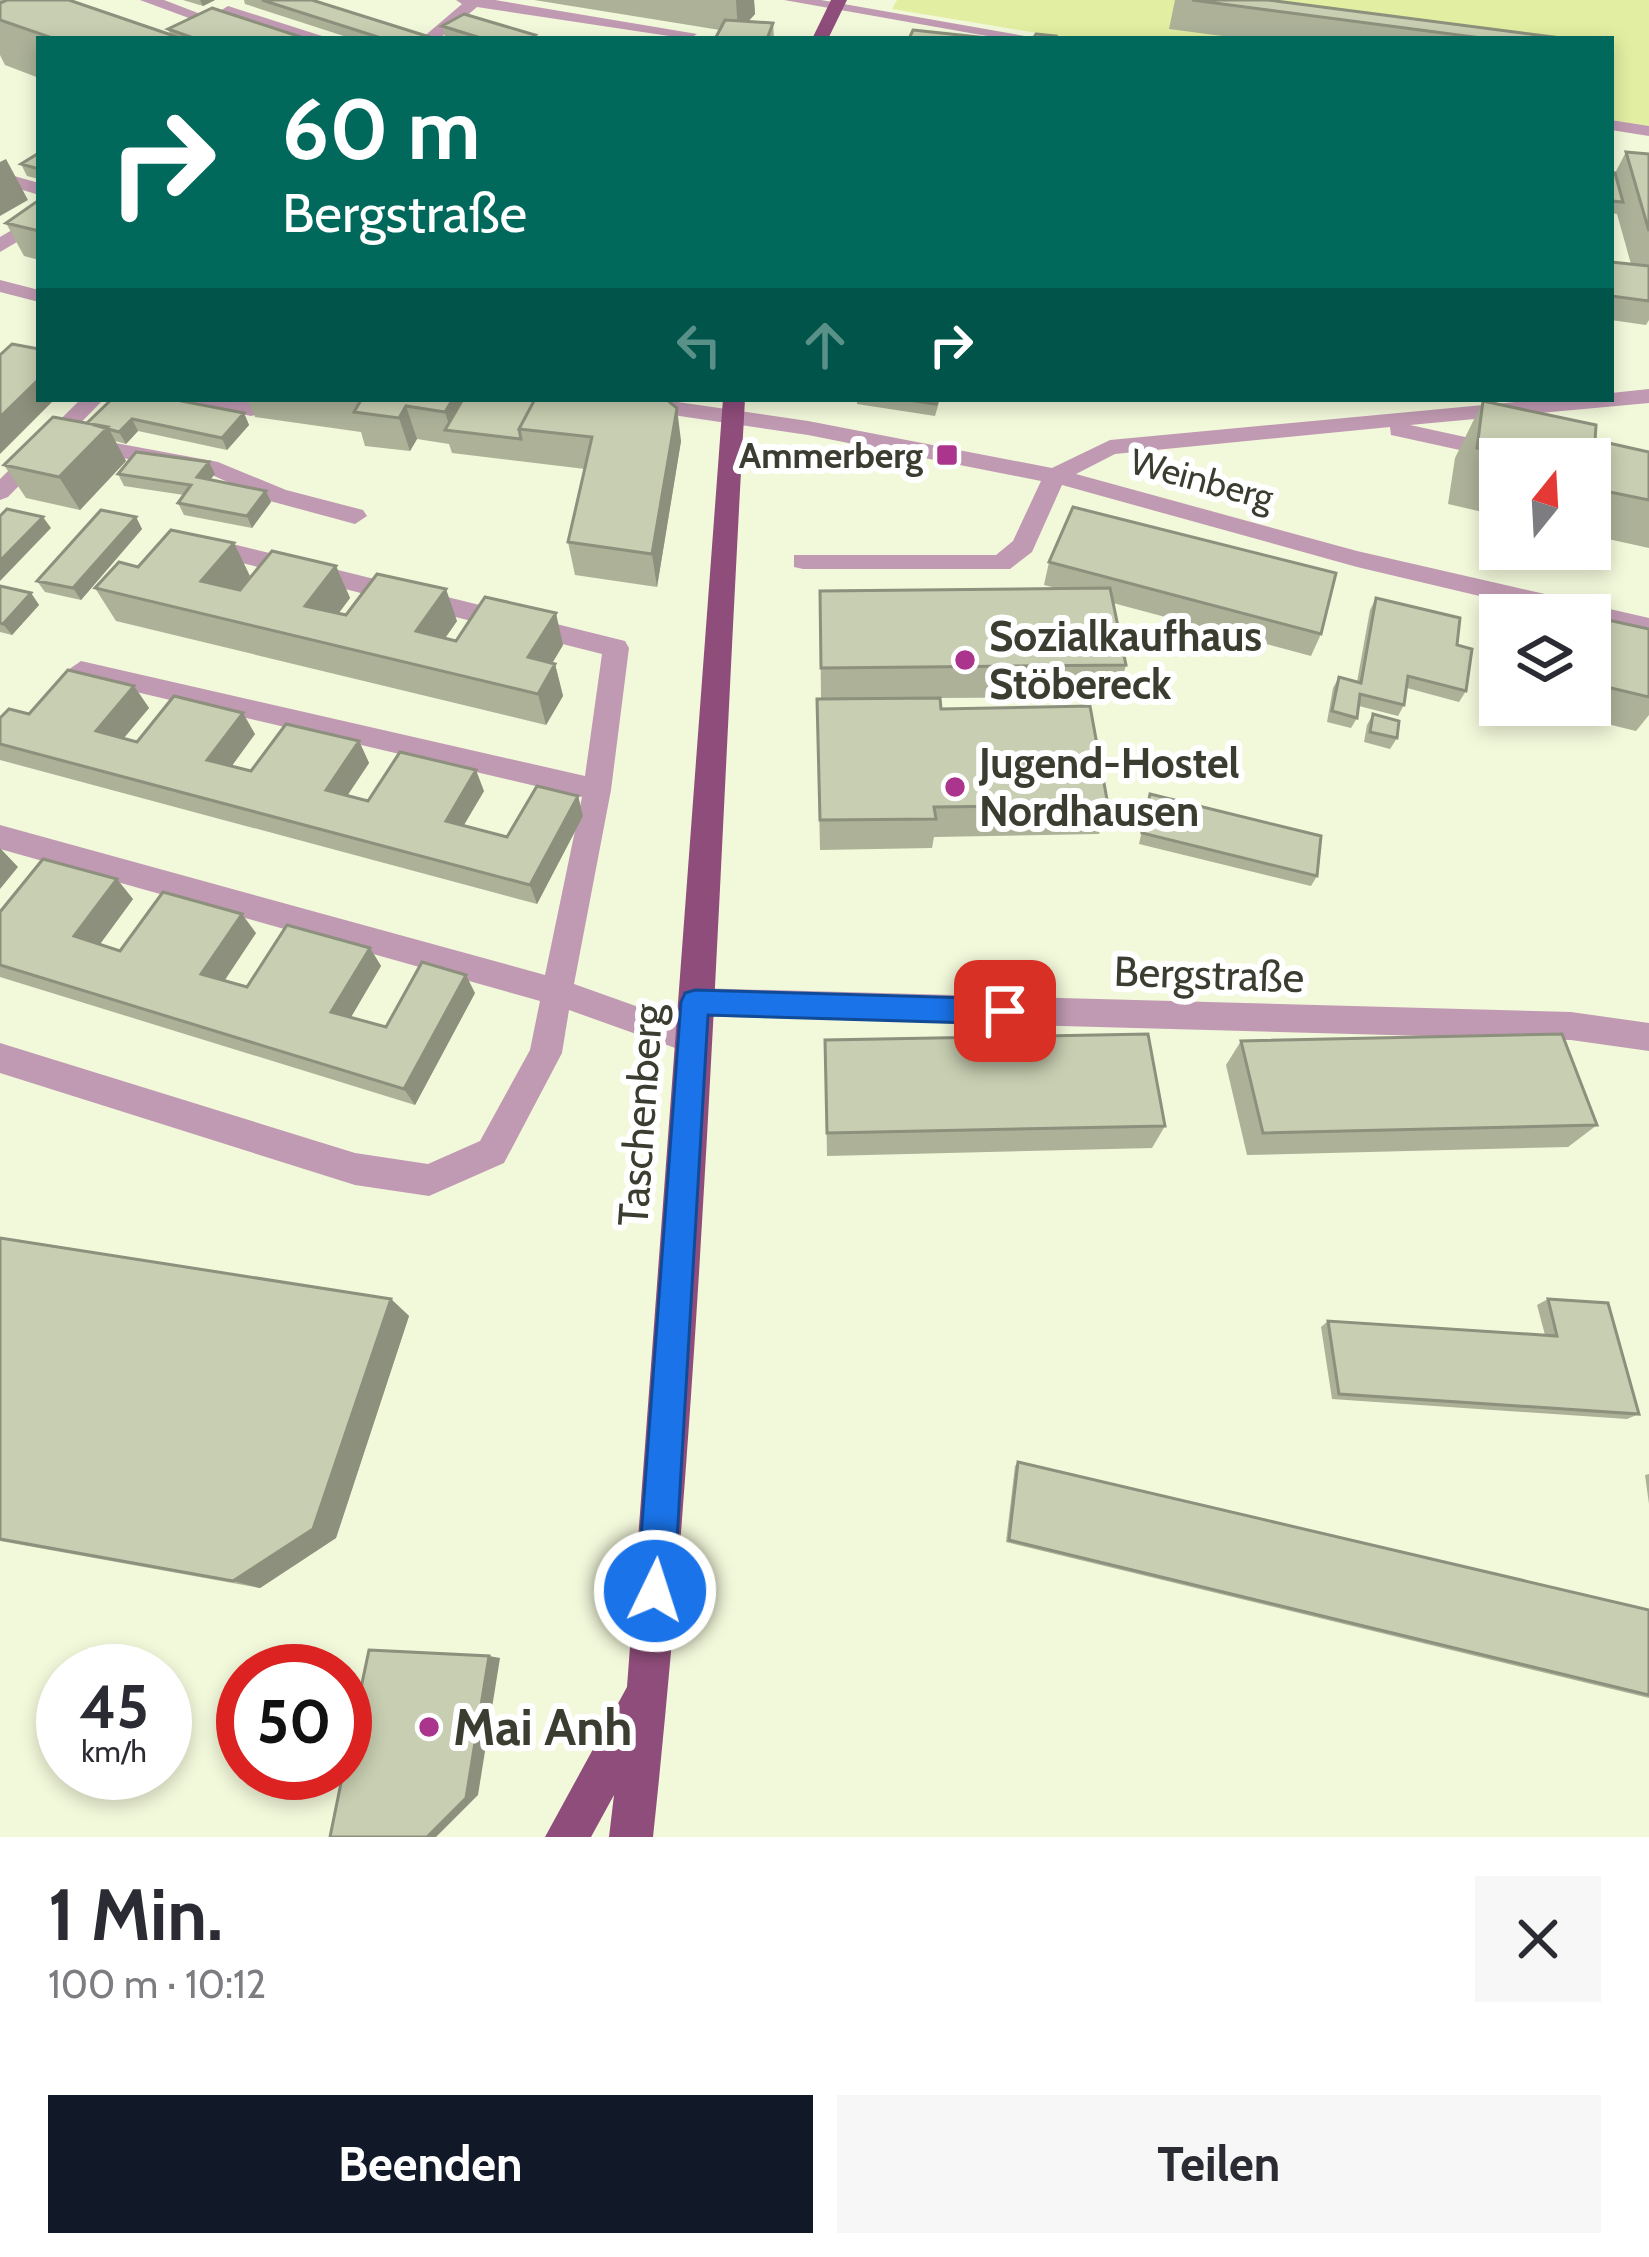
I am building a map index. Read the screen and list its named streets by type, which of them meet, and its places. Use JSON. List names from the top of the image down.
{
  "streets": {
    "main road": ["Taschenberg"],
    "street": ["Weinberg", "Bergstraße"]
  },
  "crossings": [
    ["Weinberg", "Taschenberg"],
    ["Bergstraße", "Taschenberg"]
  ],
  "places": {
    "transit": ["Ammerberg"],
    "other": ["Sozialkaufhaus Stöbereck", "Jugend-Hostel Nordhausen", "Mai Anh"]
  },
  "north": "top",
  "page": {
    "turn": ["60 m", "Bergstraße"],
    "speed": "45 km/h",
    "limit": "50",
    "heading": ["1 Min.", "100 m · 10:12"],
    "buttons": ["Beenden", "Teilen"]
  }
}
